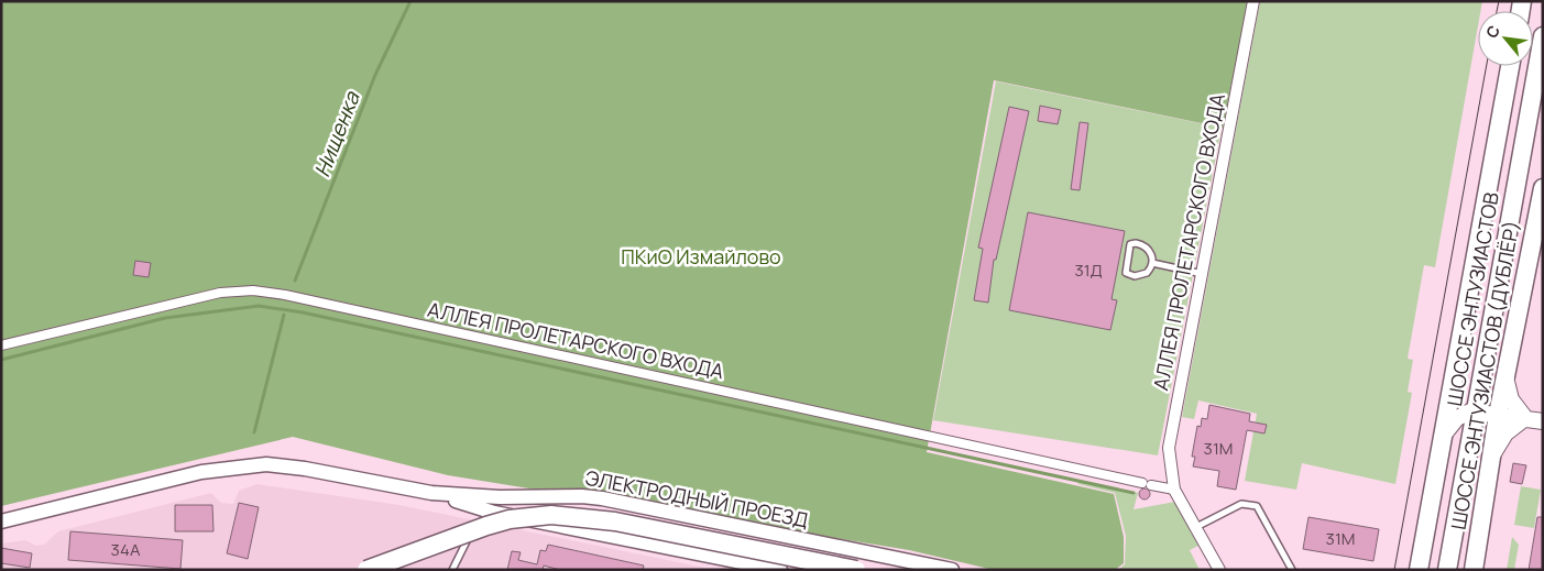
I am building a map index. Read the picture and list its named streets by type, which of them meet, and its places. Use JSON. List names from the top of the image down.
{
  "streets": {
    "main road": ["ШОССЕ ЭНТУЗИАСТОВ", "ШОССЕ ЭНТУЗИАСТОВ (ДУБЛЁР)"],
    "street": ["АЛЛЕЯ ПРОЛЕТАРСКОГО ВХОДА", "ЭЛЕКТРОДНЫЙ ПРОЕЗД"]
  },
  "water": ["Нищенка"],
  "parks": ["ПКиО Измайлово"],
  "house_numbers": [
    "31Д",
    "31М",
    "31М",
    "34А"
  ],
  "north": "top left"
}
